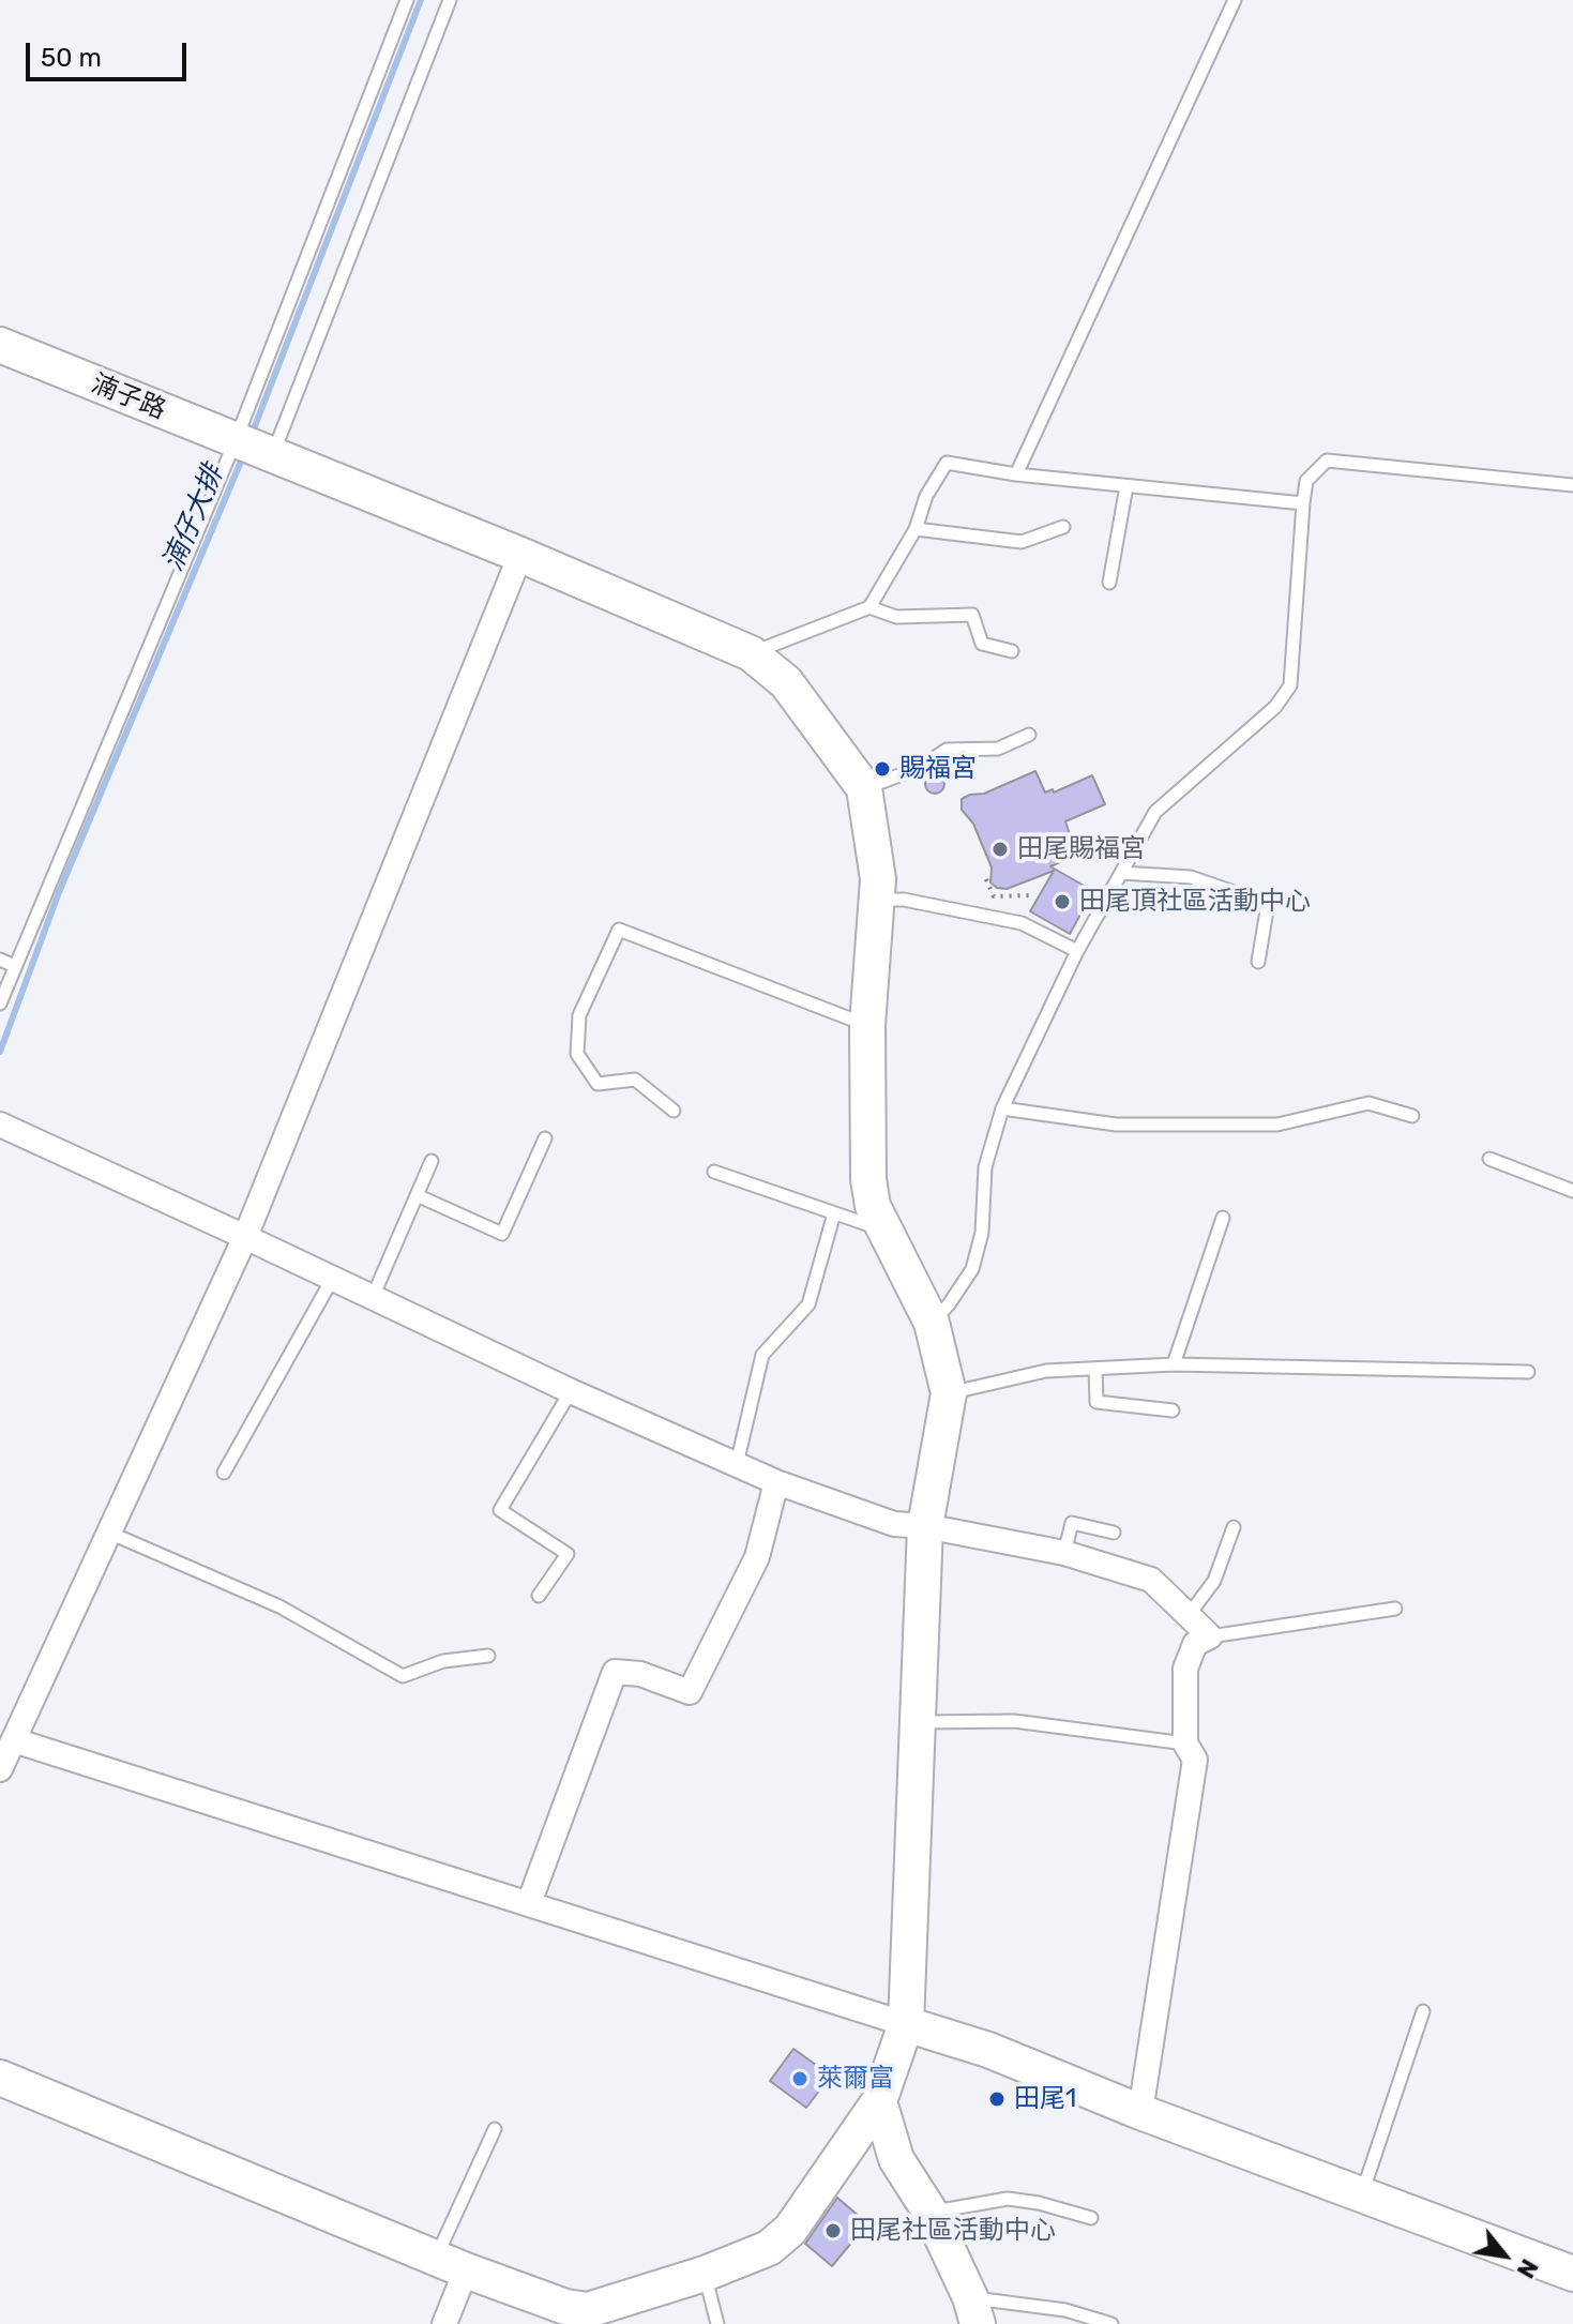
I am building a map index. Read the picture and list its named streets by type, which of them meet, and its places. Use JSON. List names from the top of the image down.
{
  "streets": {
    "street": ["湳子路"]
  },
  "water": ["湳仔大排"],
  "places": [
    "賜福宮",
    "田尾賜福宮",
    "田尾頂社區活動中心",
    "萊爾富",
    "田尾1",
    "田尾社區活動中心"
  ],
  "scale_bar": "50 m",
  "north": "bottom right"
}
